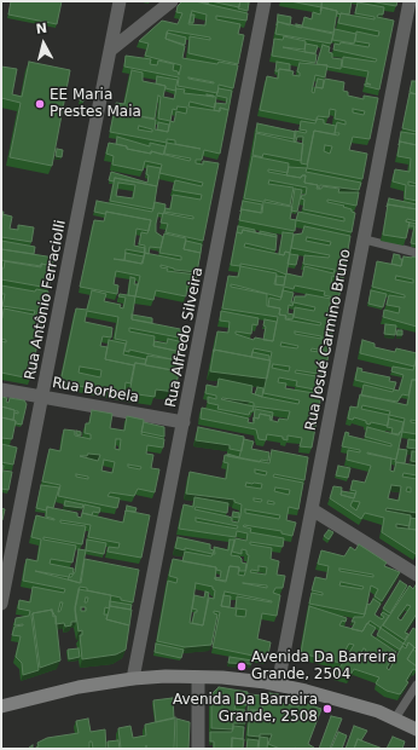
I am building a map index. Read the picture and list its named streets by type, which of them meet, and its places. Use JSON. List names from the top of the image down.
{
  "streets": {
    "street": [
      "Rua Antônio Ferraciolli",
      "Rua Alfredo Silveira",
      "Rua Josué Carmino Bruno",
      "Rua Borbela"
    ]
  },
  "crossings": [
    ["Rua Antônio Ferraciolli", "Rua Borbela"],
    ["Rua Alfredo Silveira", "Rua Borbela"]
  ],
  "places": ["EE Maria Prestes Maia", "Avenida Da Barreira Grande, 2504", "Avenida Da Barreira Grande, 2508"],
  "north": "top"
}
